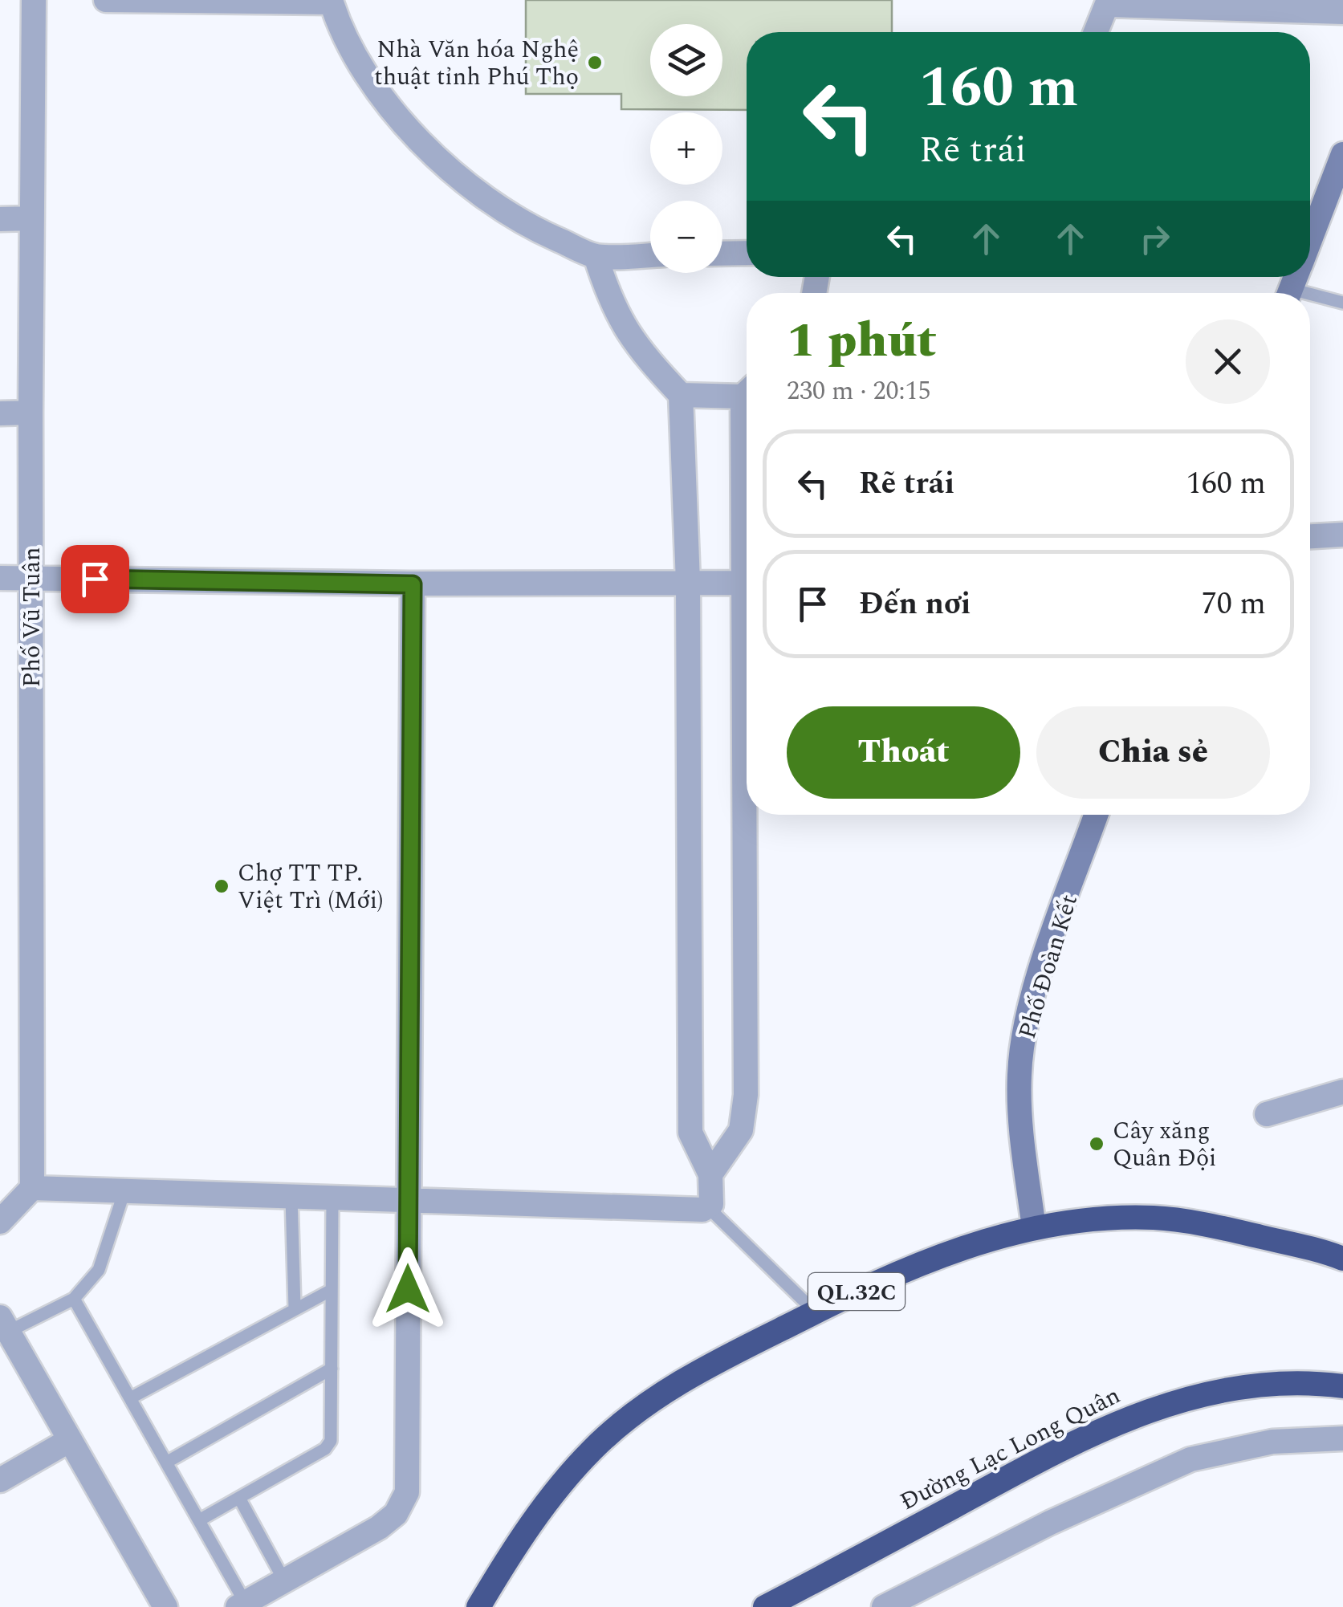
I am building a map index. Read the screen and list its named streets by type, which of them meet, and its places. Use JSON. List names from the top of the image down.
{
  "streets": {
    "highway": ["QL.32C", "Đường Lạc Long Quân"],
    "street": ["Phố Vũ Tuân", "Phố Đoàn Kết"]
  },
  "crossings": [
    ["Phố Đoàn Kết", "QL.32C"]
  ],
  "places": ["Nhà Văn hóa Nghệ thuật tỉnh Phú Thọ", "Chợ TT TP. Việt Trì (Mới)", "Cây xăng Quân Đội"],
  "page": {
    "map_buttons": ["+", "−"],
    "turn": ["160 m", "Rẽ trái"],
    "heading": ["1 phút", "230 m · 20:15"],
    "list": [
      {
        "name": "Rẽ trái",
        "value": "160 m"
      },
      {
        "name": "Đến nơi",
        "value": "70 m"
      }
    ],
    "buttons": ["Thoát", "Chia sẻ"]
  }
}
